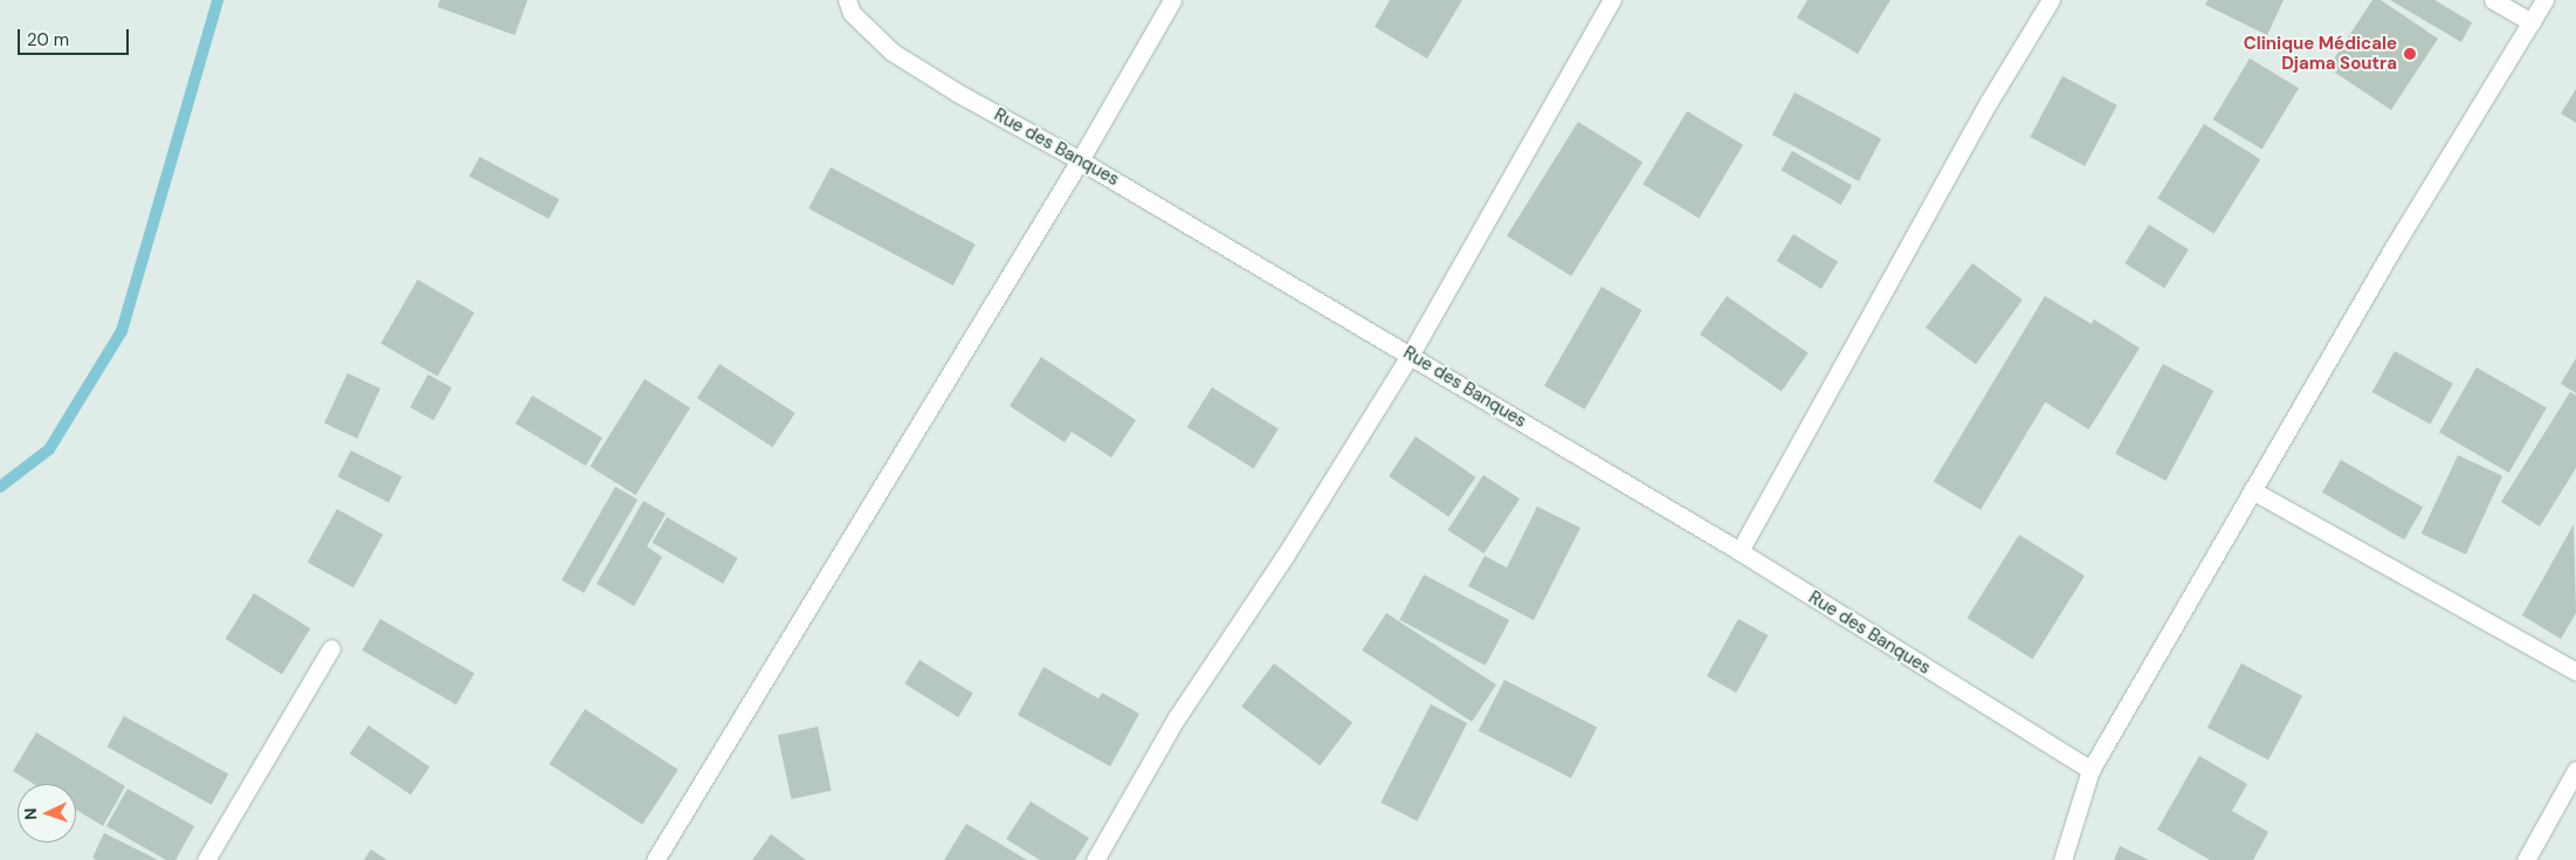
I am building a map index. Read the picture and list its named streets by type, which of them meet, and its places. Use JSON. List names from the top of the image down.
{
  "streets": {
    "street": ["Rue des Banques"]
  },
  "places": ["Clinique Médicale Djama Soutra"],
  "scale_bar": "20 m",
  "north": "left"
}
